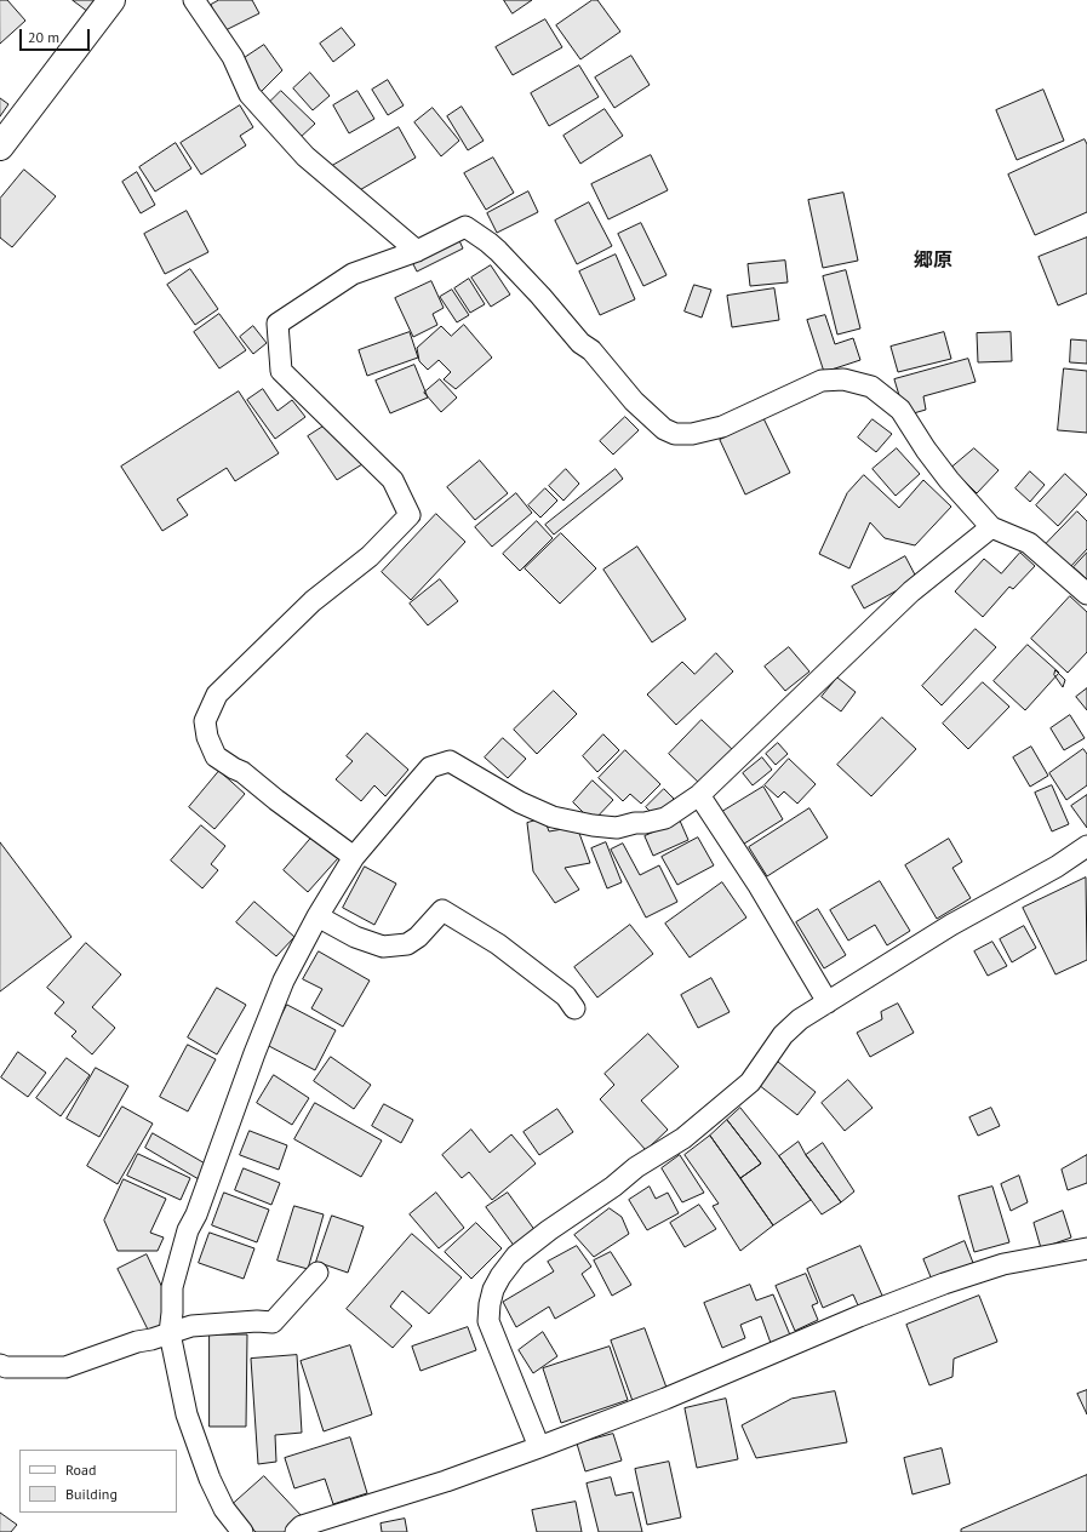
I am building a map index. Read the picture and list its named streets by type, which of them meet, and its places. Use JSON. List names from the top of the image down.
{
  "districts": ["郷原"],
  "legend": ["Road", "Building"],
  "scale_bar": "20 m"
}
